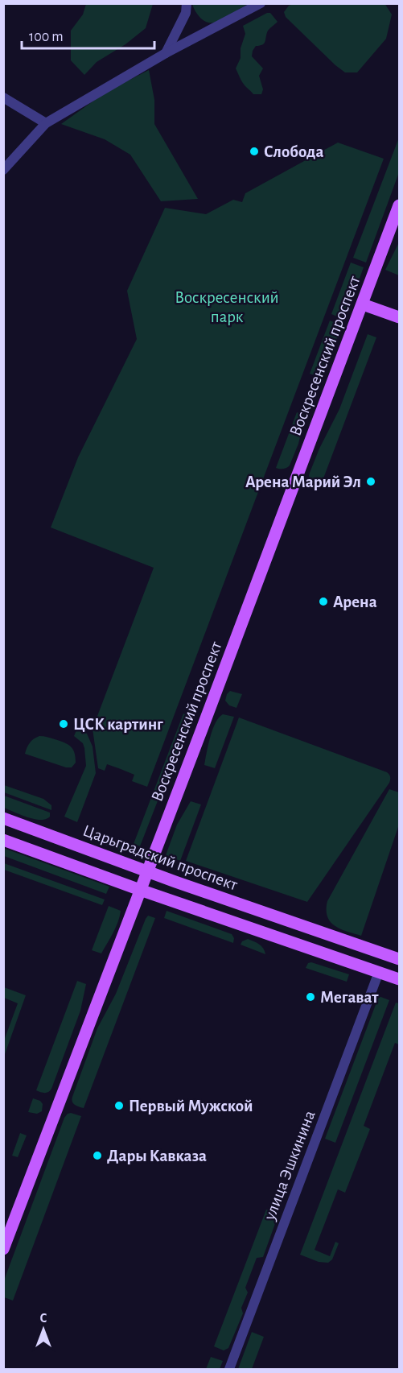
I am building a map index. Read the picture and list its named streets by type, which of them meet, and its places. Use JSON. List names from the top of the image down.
{
  "streets": {
    "main road": ["Воскресенский проспект", "Царьградский проспект"],
    "street": ["улица Эшкинина"]
  },
  "crossings": [
    ["Воскресенский проспект", "Царьградский проспект"]
  ],
  "parks": ["Воскресенский парк"],
  "places": [
    "Слобода",
    "Арена Марий Эл",
    "Арена",
    "ЦСК картинг",
    "Мегават",
    "Первый Мужской",
    "Дары Кавказа"
  ],
  "scale_bar": "100 m",
  "north": "top"
}
